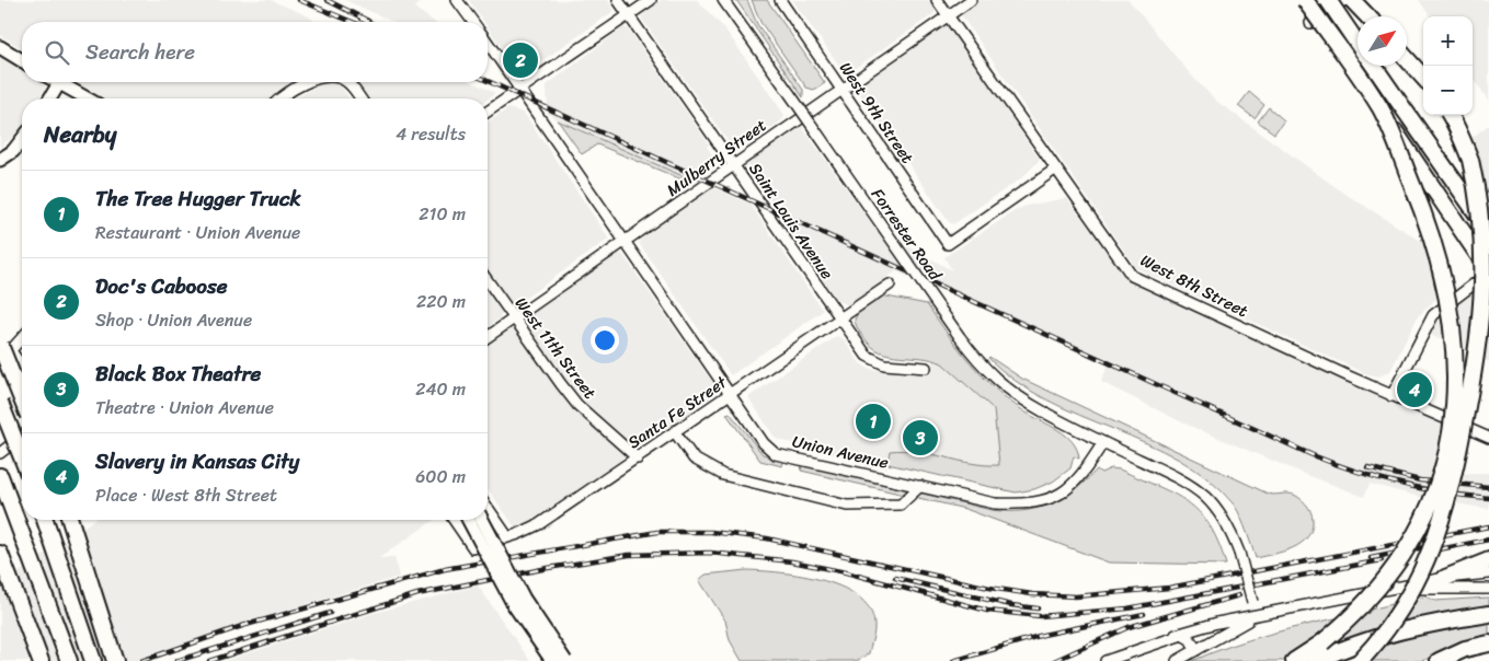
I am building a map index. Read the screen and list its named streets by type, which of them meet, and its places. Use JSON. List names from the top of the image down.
{
  "streets": {
    "street": [
      "West 9th Street",
      "Mulberry Street",
      "Saint Louis Avenue",
      "Forrester Road",
      "West 8th Street",
      "West 11th Street",
      "Santa Fe Street",
      "Union Avenue"
    ]
  },
  "crossings": [
    ["West 9th Street", "Mulberry Street"],
    ["West 9th Street", "West 8th Street"],
    ["Mulberry Street", "Saint Louis Avenue"],
    ["Mulberry Street", "West 8th Street"],
    ["Mulberry Street", "West 11th Street"],
    ["Mulberry Street", "Union Avenue"],
    ["Saint Louis Avenue", "Santa Fe Street"],
    ["Forrester Road", "Union Avenue"],
    ["West 11th Street", "Santa Fe Street"],
    ["Santa Fe Street", "Union Avenue"]
  ],
  "north": "top right",
  "page": {
    "map_buttons": ["+", "−"],
    "search": "Search here",
    "pins": [
      "2",
      "4",
      "1",
      "3"
    ],
    "heading": ["Nearby", "4 results"],
    "list": [
      {
        "mark": "1",
        "name": "The Tree Hugger Truck",
        "note": "Restaurant · Union Avenue",
        "value": "210 m"
      },
      {
        "mark": "2",
        "name": "Doc's Caboose",
        "note": "Shop · Union Avenue",
        "value": "220 m"
      },
      {
        "mark": "3",
        "name": "Black Box Theatre",
        "note": "Theatre · Union Avenue",
        "value": "240 m"
      },
      {
        "mark": "4",
        "name": "Slavery in Kansas City",
        "note": "Place · West 8th Street",
        "value": "600 m"
      }
    ]
  }
}
